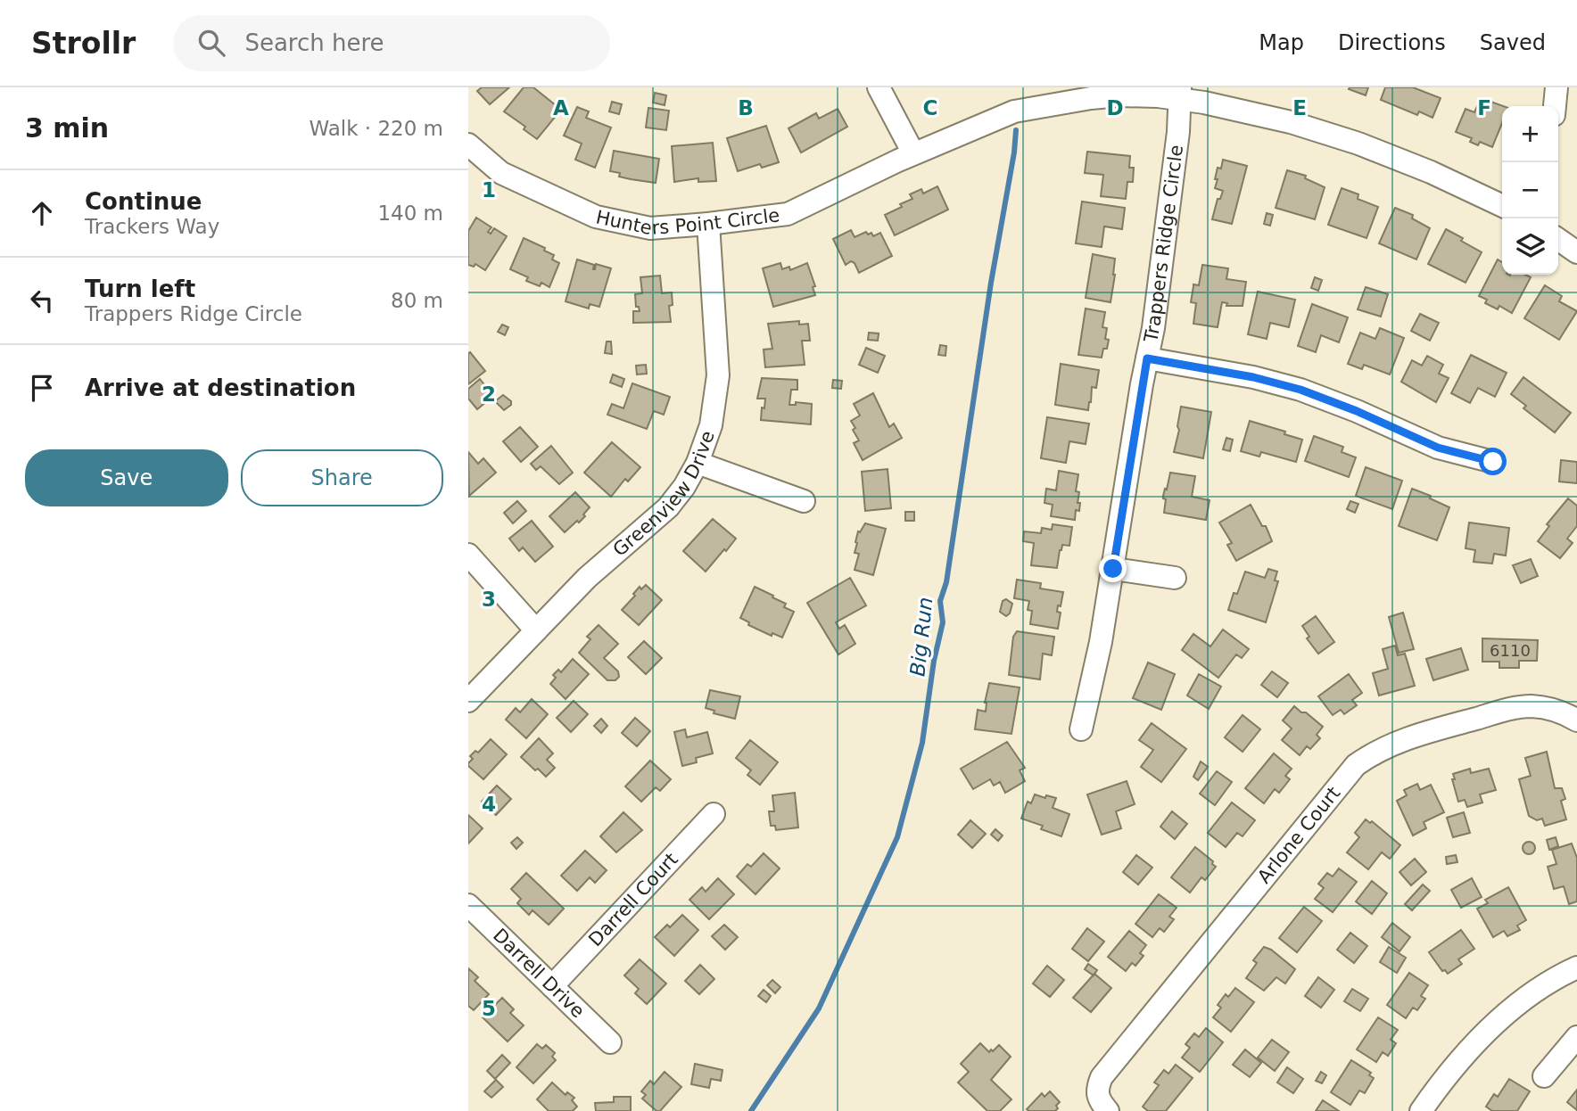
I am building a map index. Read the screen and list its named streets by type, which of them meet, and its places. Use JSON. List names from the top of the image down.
{
  "streets": {
    "street": [
      "Hunters Point Circle",
      "Trappers Ridge Circle",
      "Greenview Drive",
      "Arlone Court",
      "Darrell Court",
      "Darrell Drive"
    ]
  },
  "crossings": [
    ["Hunters Point Circle", "Trappers Ridge Circle"],
    ["Hunters Point Circle", "Greenview Drive"],
    ["Darrell Court", "Darrell Drive"]
  ],
  "water": ["Big Run"],
  "house_numbers": ["6110"],
  "page": {
    "header": "Strollr",
    "search": "Search here",
    "nav": ["Map", "Directions", "Saved"],
    "heading": ["3 min", "Walk · 220 m"],
    "map_buttons": ["+", "−"],
    "list": [
      ["Continue", "Trackers Way", "140 m"],
      ["Turn left", "Trappers Ridge Circle", "80 m"],
      "Arrive at destination"
    ],
    "buttons": ["Save", "Share"]
  },
  "grid": {
    "columns": [
      "A",
      "B",
      "C",
      "D",
      "E",
      "F"
    ],
    "rows": [
      "1",
      "2",
      "3",
      "4",
      "5"
    ]
  }
}
